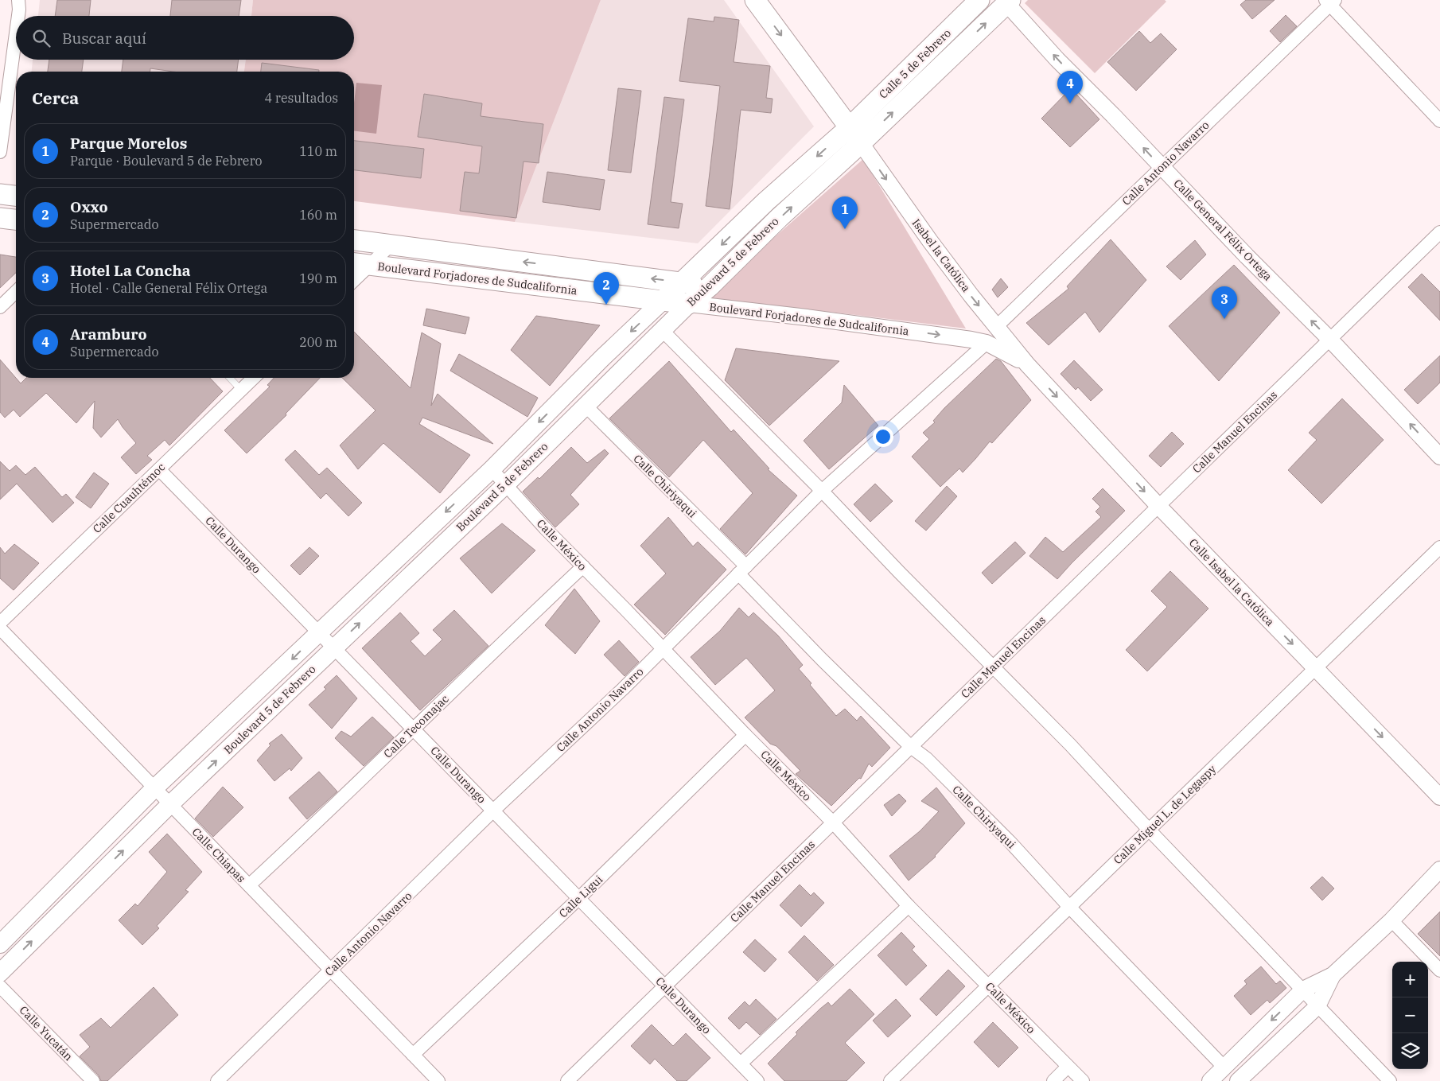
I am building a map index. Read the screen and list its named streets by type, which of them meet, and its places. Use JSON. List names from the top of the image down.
{
  "streets": {
    "main road": ["Calle 5 de Febrero", "Boulevard 5 de Febrero", "Boulevard Forjadores de Sudcalifornia"],
    "street": [
      "Calle Antonio Navarro",
      "Calle General Félix Ortega",
      "Isabel la Católica",
      "Calle Manuel Encinas",
      "Calle Chiriyaqui",
      "Calle Cuauhtémoc",
      "Calle Durango",
      "Calle México",
      "Calle Isabel la Católica",
      "Calle Tecomajac",
      "Calle Miguel L. de Legaspy",
      "Calle Chiapas",
      "Calle Ligui",
      "Calle Yucatán"
    ]
  },
  "crossings": [
    ["Calle 5 de Febrero", "Isabel la Católica"],
    ["Calle 5 de Febrero", "Boulevard 5 de Febrero"],
    ["Calle Antonio Navarro", "Calle General Félix Ortega"],
    ["Calle Antonio Navarro", "Isabel la Católica"],
    ["Calle Antonio Navarro", "Boulevard Forjadores de Sudcalifornia"],
    ["Calle Antonio Navarro", "Calle Chiriyaqui"],
    ["Calle Antonio Navarro", "Calle Durango"],
    ["Calle Antonio Navarro", "Calle México"],
    ["Calle Antonio Navarro", "Calle Chiapas"],
    ["Calle General Félix Ortega", "Boulevard 5 de Febrero"],
    ["Calle General Félix Ortega", "Calle Manuel Encinas"],
    ["Isabel la Católica", "Boulevard 5 de Febrero"],
    ["Isabel la Católica", "Boulevard Forjadores de Sudcalifornia"],
    ["Isabel la Católica", "Calle Isabel la Católica"],
    ["Boulevard 5 de Febrero", "Boulevard Forjadores de Sudcalifornia"],
    ["Boulevard 5 de Febrero", "Calle Chiriyaqui"],
    ["Boulevard 5 de Febrero", "Calle Durango"],
    ["Boulevard 5 de Febrero", "Calle México"],
    ["Boulevard 5 de Febrero", "Calle Chiapas"],
    ["Boulevard Forjadores de Sudcalifornia", "Calle Isabel la Católica"],
    ["Calle Manuel Encinas", "Calle Chiriyaqui"],
    ["Calle Manuel Encinas", "Calle Durango"],
    ["Calle Manuel Encinas", "Calle México"],
    ["Calle Manuel Encinas", "Calle Isabel la Católica"],
    ["Calle Chiriyaqui", "Calle Miguel L. de Legaspy"],
    ["Calle Cuauhtémoc", "Calle Durango"],
    ["Calle Durango", "Calle Tecomajac"],
    ["Calle Durango", "Calle Ligui"],
    ["Calle México", "Calle Tecomajac"],
    ["Calle México", "Calle Miguel L. de Legaspy"],
    ["Calle México", "Calle Ligui"],
    ["Calle Isabel la Católica", "Calle Miguel L. de Legaspy"],
    ["Calle Tecomajac", "Calle Chiapas"],
    ["Calle Chiapas", "Calle Ligui"]
  ],
  "one_way": ["Calle General Félix Ortega", "Isabel la Católica", "Calle Isabel la Católica"],
  "page": {
    "search": "Buscar aquí",
    "pins": [
      "4",
      "1",
      "2",
      "3"
    ],
    "heading": ["Cerca", "4 resultados"],
    "list": [
      {
        "mark": "1",
        "name": "Parque Morelos",
        "note": "Parque · Boulevard 5 de Febrero",
        "value": "110 m"
      },
      {
        "mark": "2",
        "name": "Oxxo",
        "note": "Supermercado",
        "value": "160 m"
      },
      {
        "mark": "3",
        "name": "Hotel La Concha",
        "note": "Hotel · Calle General Félix Ortega",
        "value": "190 m"
      },
      {
        "mark": "4",
        "name": "Aramburo",
        "note": "Supermercado",
        "value": "200 m"
      }
    ],
    "map_buttons": ["+", "−"]
  }
}
